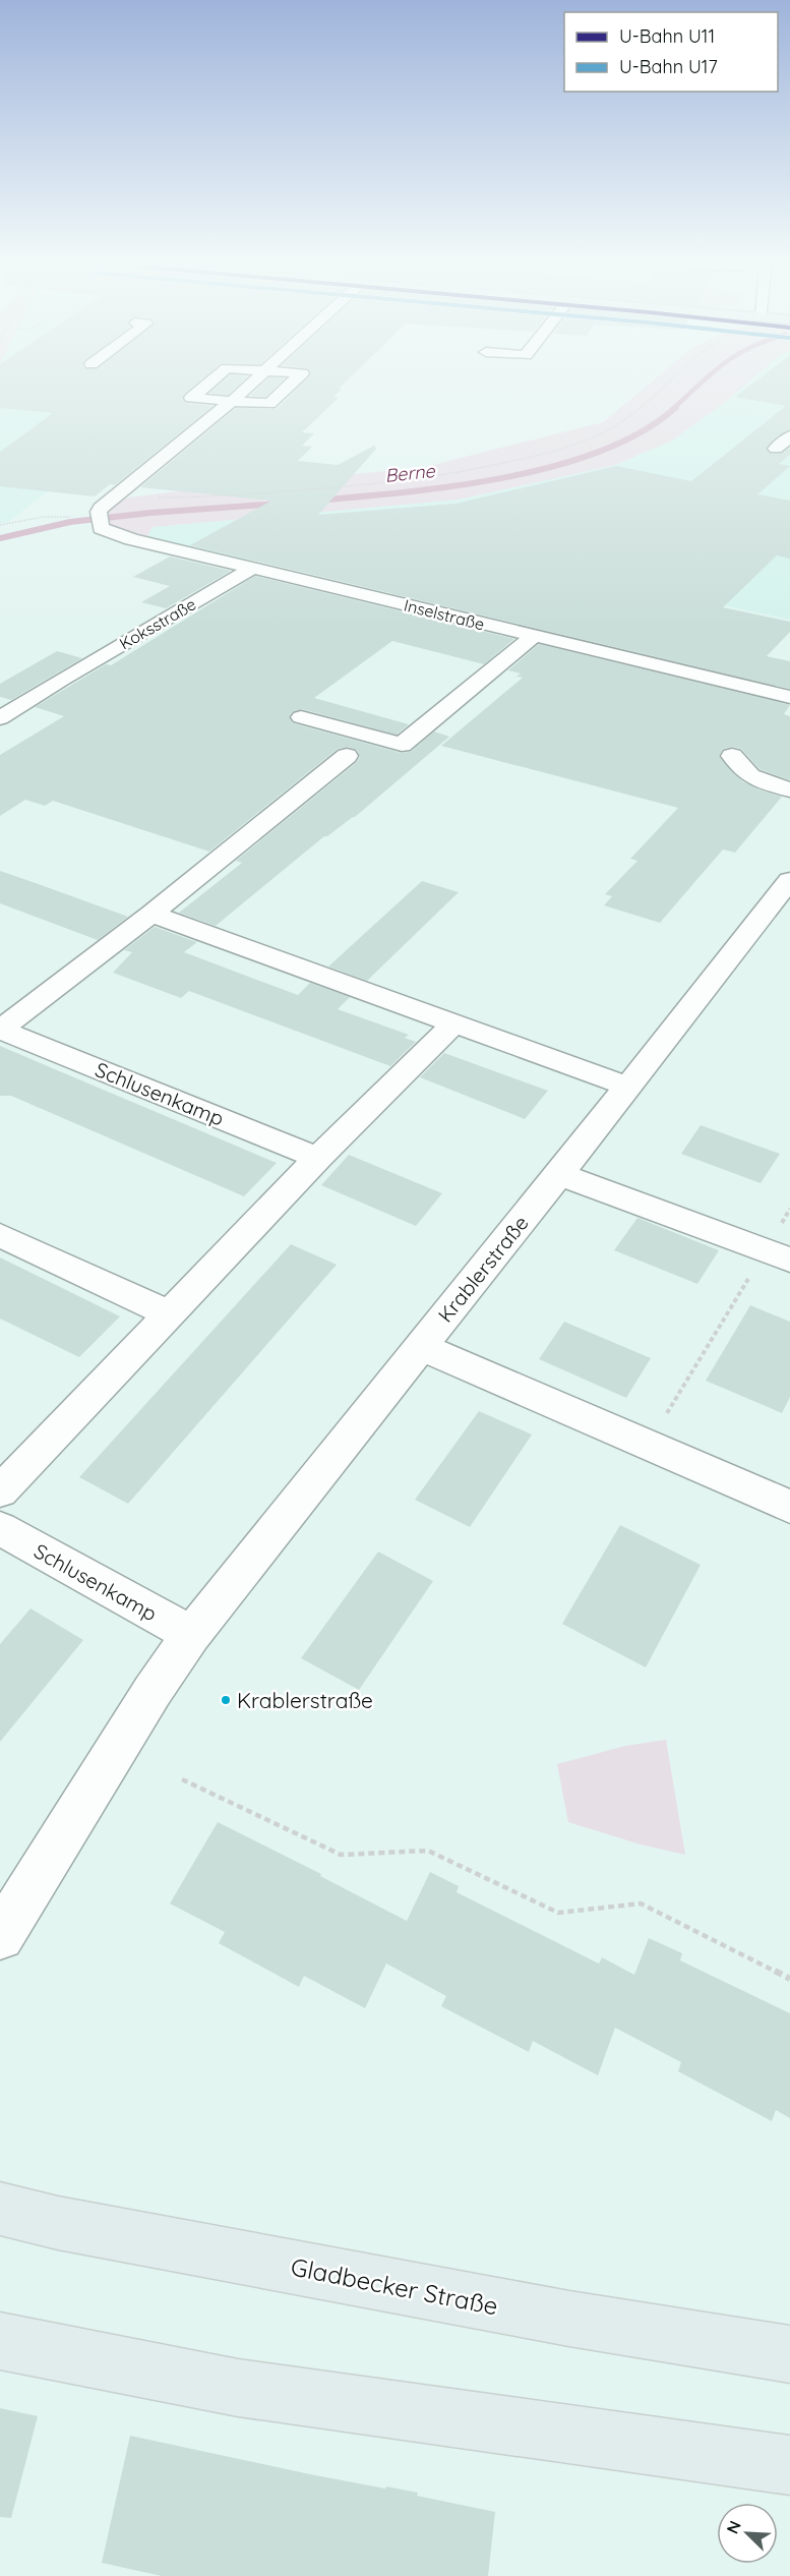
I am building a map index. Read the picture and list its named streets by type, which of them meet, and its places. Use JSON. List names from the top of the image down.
{
  "streets": {
    "main road": ["Gladbecker Straße"],
    "street": [
      "Inselstraße",
      "Koksstraße",
      "Schlusenkamp",
      "Krablerstraße"
    ]
  },
  "crossings": [
    ["Inselstraße", "Koksstraße"],
    ["Schlusenkamp", "Krablerstraße"]
  ],
  "water": ["Berne"],
  "places": ["Krablerstraße"],
  "legend": ["U-Bahn U11", "U-Bahn U17"],
  "north": "top left"
}
